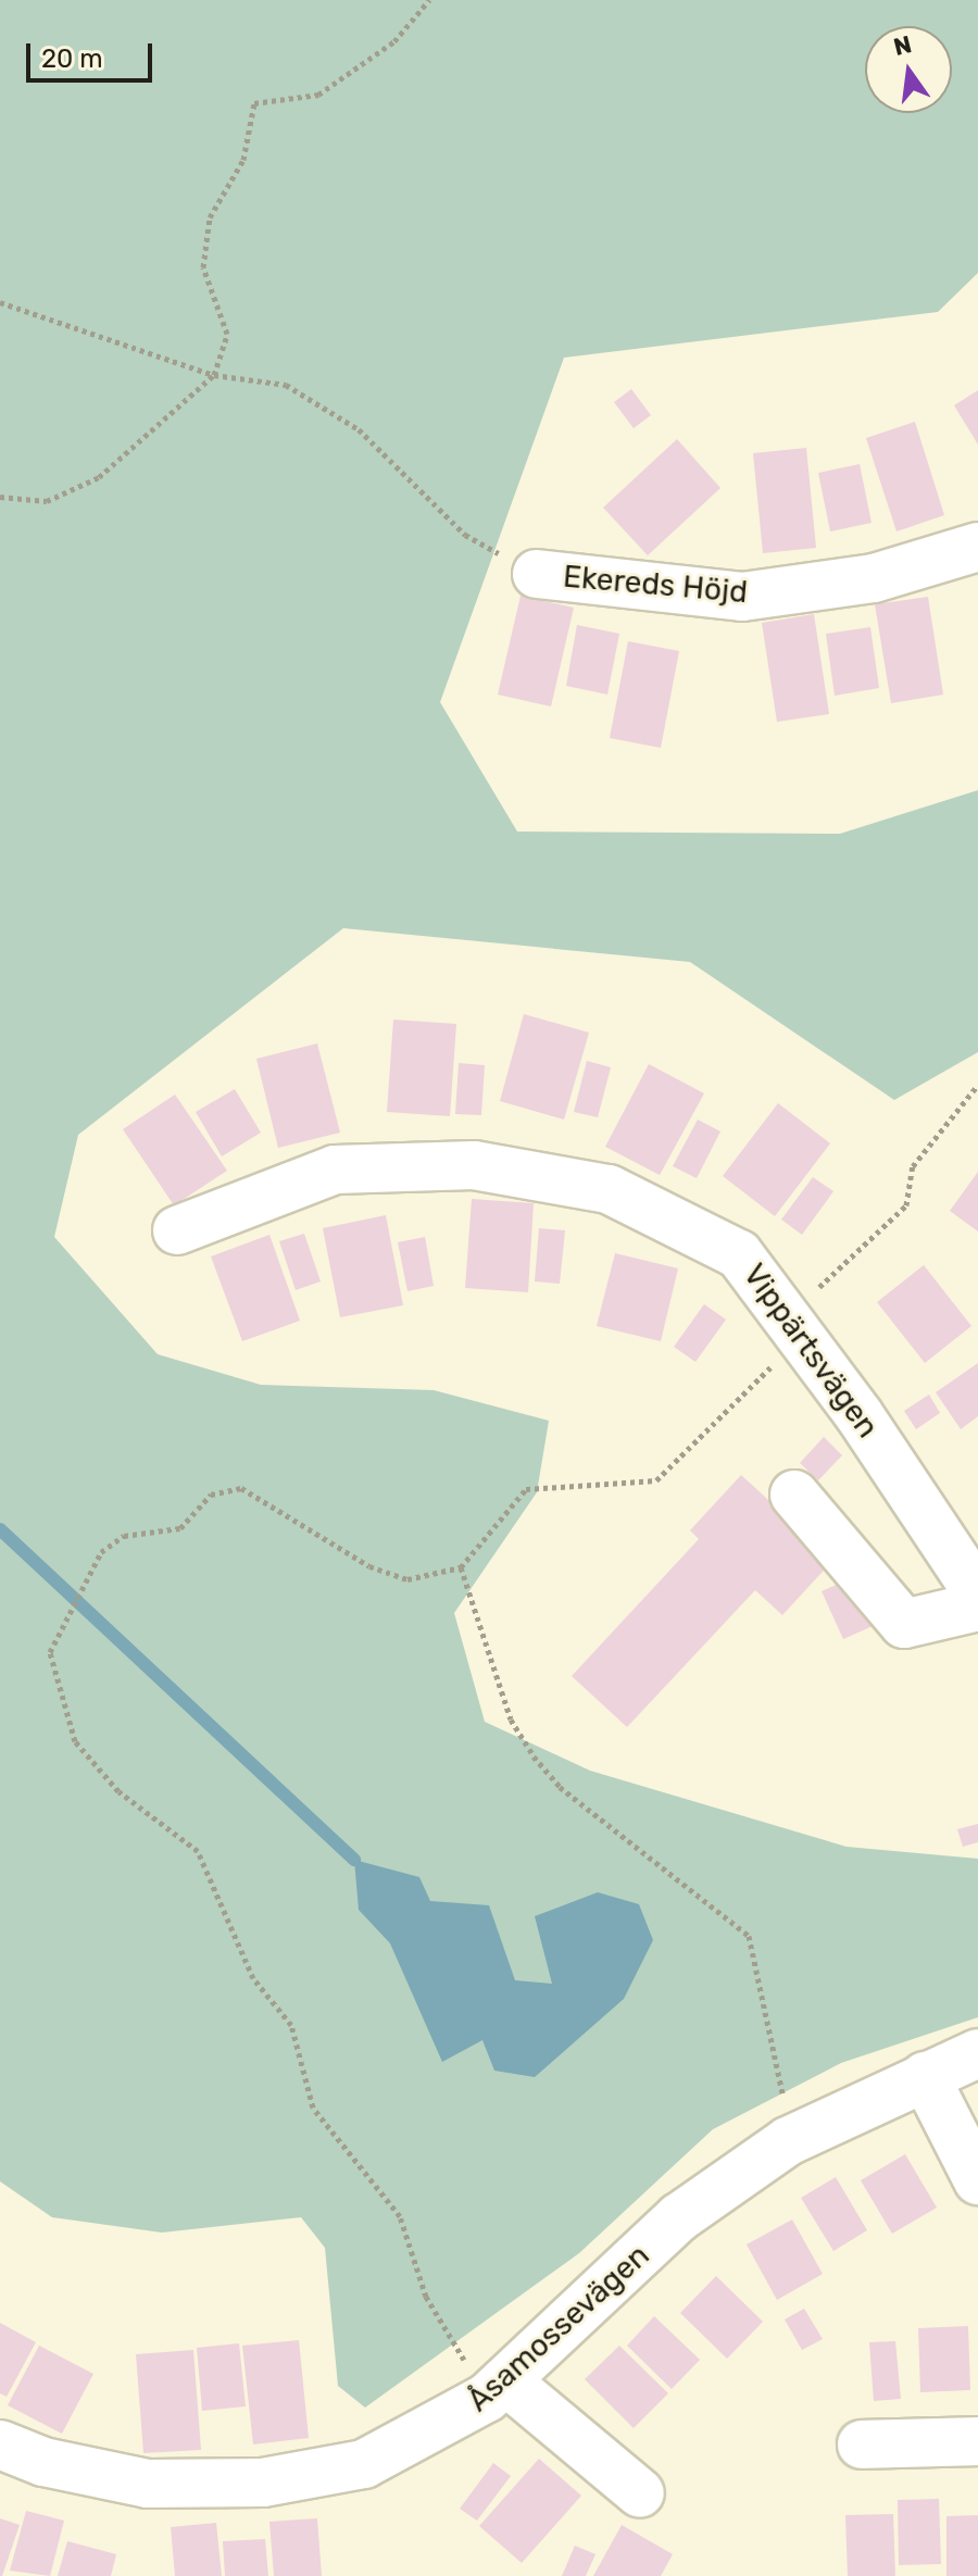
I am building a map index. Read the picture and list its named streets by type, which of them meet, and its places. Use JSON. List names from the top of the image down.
{
  "streets": {
    "street": ["Ekereds Höjd", "Vippärtsvägen", "Åsamossevägen"]
  },
  "scale_bar": "20 m",
  "north": "top"
}
